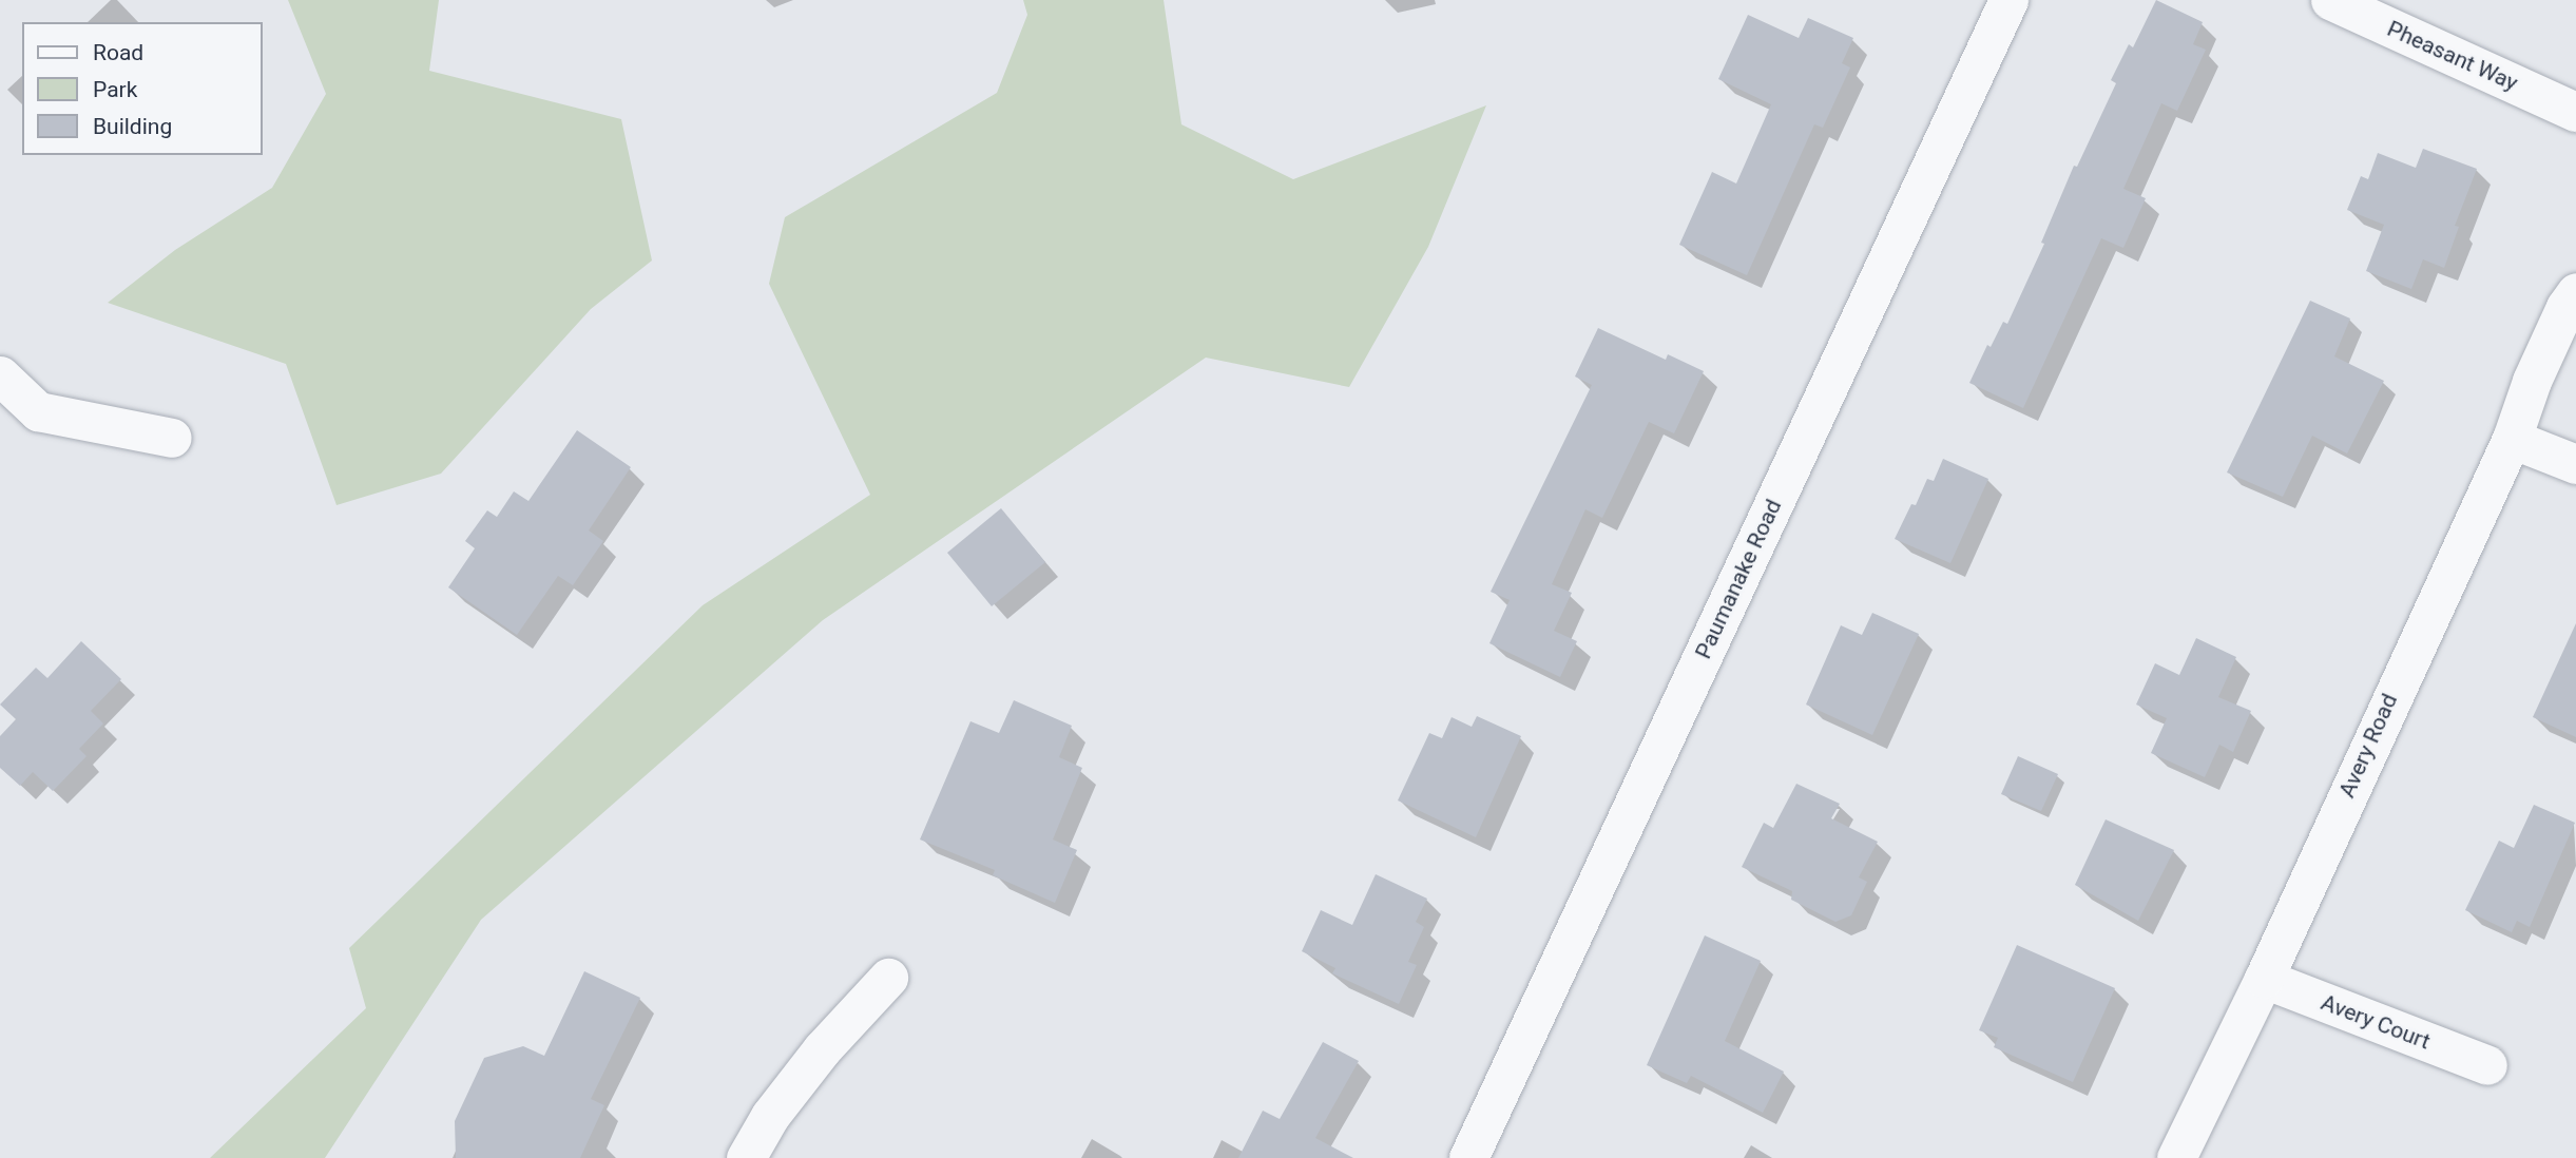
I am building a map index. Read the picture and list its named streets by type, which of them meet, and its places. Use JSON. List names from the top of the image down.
{
  "streets": {
    "street": [
      "Pheasant Way",
      "Paumanake Road",
      "Avery Road",
      "Avery Court"
    ]
  },
  "crossings": [
    ["Avery Road", "Avery Court"]
  ],
  "legend": ["Road", "Park", "Building"]
}
